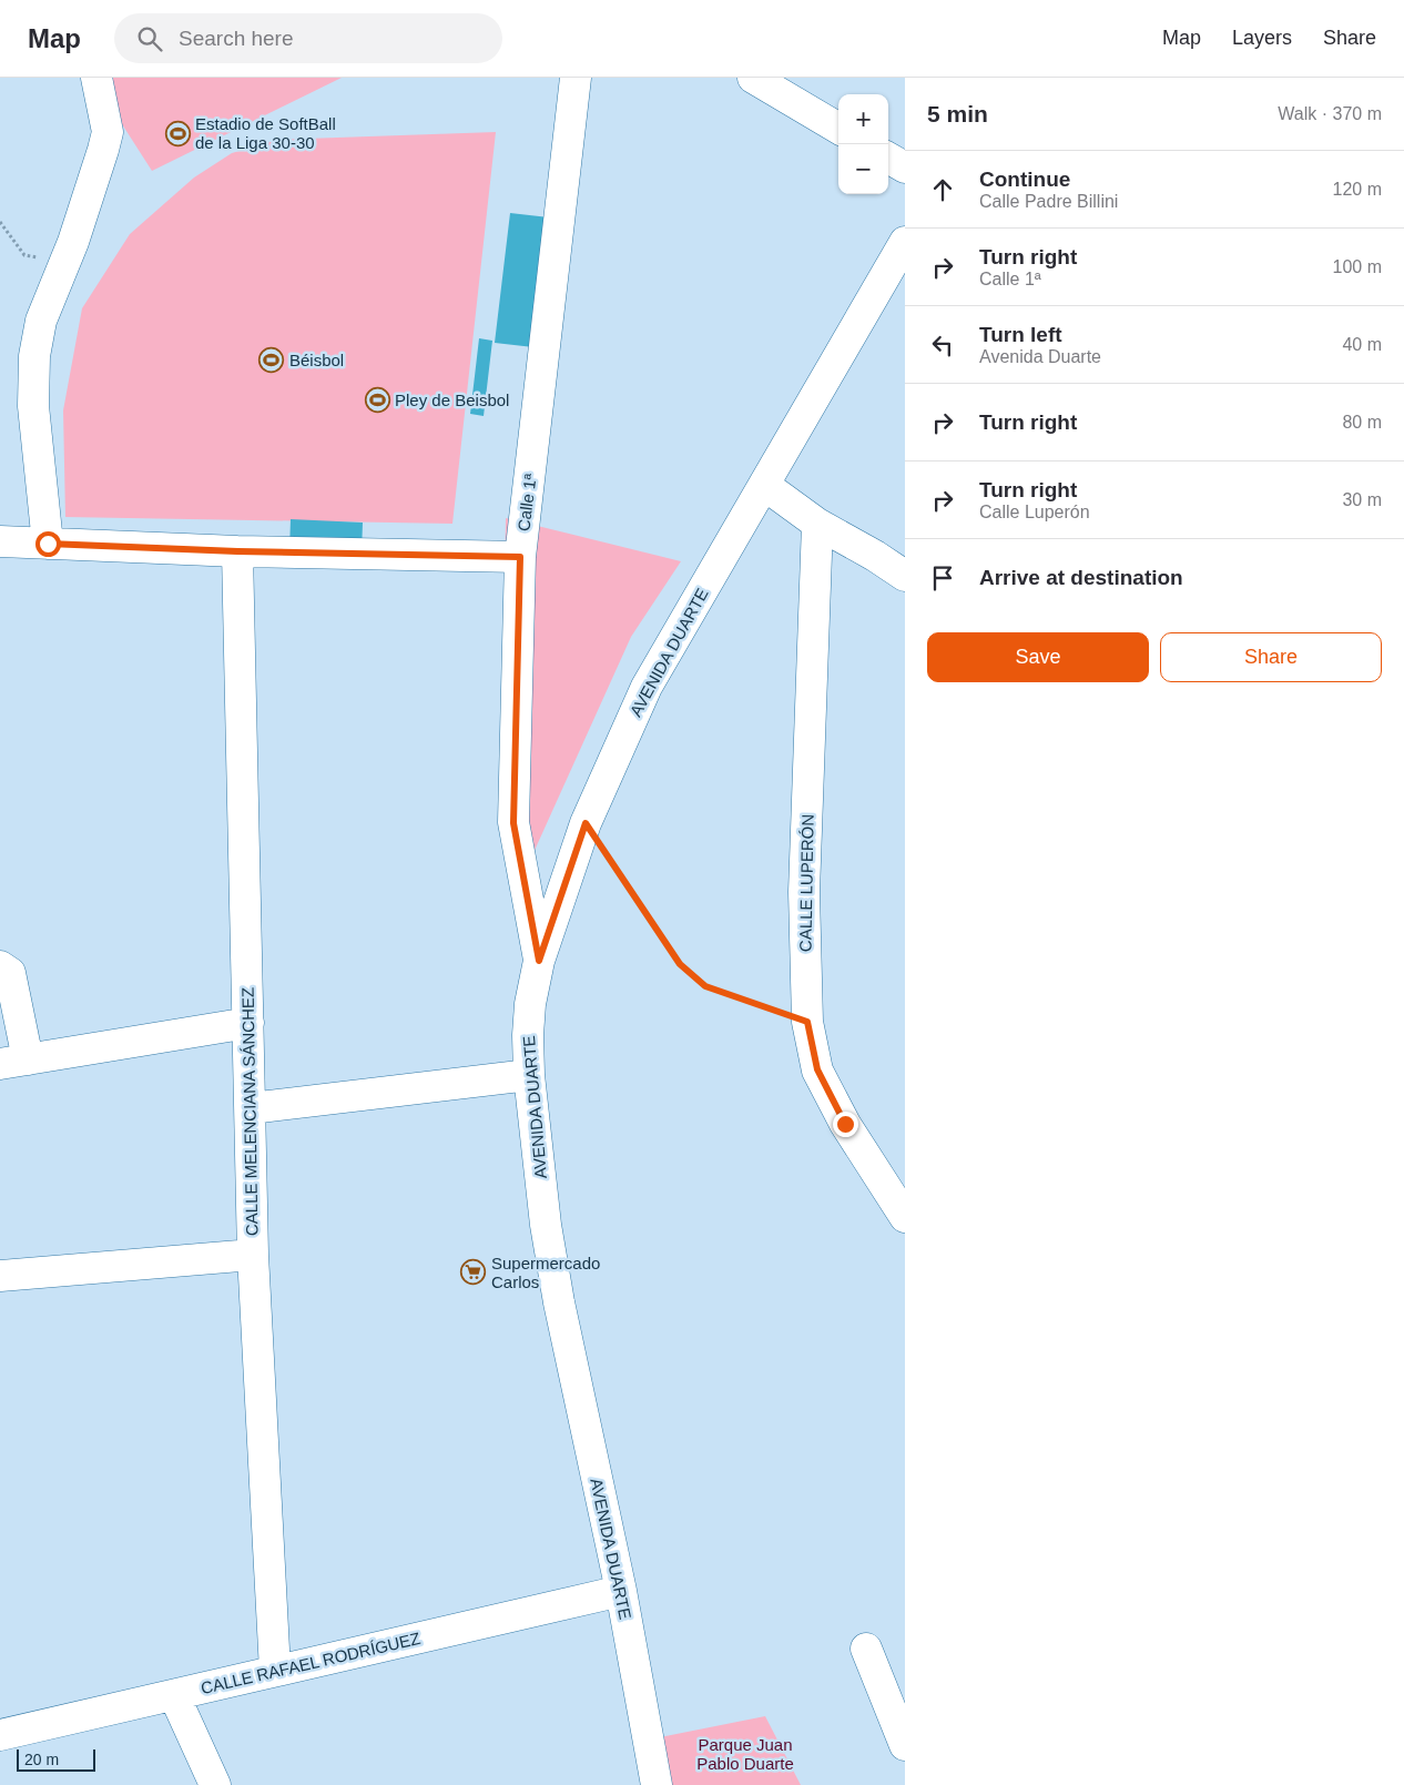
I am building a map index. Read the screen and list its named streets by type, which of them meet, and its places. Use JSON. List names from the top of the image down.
{
  "streets": {
    "street": [
      "Calle 1ª",
      "AVENIDA DUARTE",
      "CALLE LUPERÓN",
      "CALLE MELENCIANA SÁNCHEZ",
      "CALLE RAFAEL RODRÍGUEZ"
    ]
  },
  "crossings": [
    ["Calle 1ª", "AVENIDA DUARTE"],
    ["AVENIDA DUARTE", "CALLE RAFAEL RODRÍGUEZ"],
    ["CALLE MELENCIANA SÁNCHEZ", "CALLE RAFAEL RODRÍGUEZ"]
  ],
  "parks": ["Parque Juan Pablo Duarte"],
  "places": {
    "sports": ["Estadio de SoftBall de la Liga 30-30", "Béisbol", "Pley de Beisbol"],
    "supermarket": ["Supermercado Carlos"]
  },
  "scale_bar": "20 m",
  "page": {
    "header": "Map",
    "search": "Search here",
    "nav": ["Map", "Layers", "Share"],
    "heading": ["5 min", "Walk · 370 m"],
    "map_buttons": ["+", "−"],
    "list": [
      ["Continue", "Calle Padre Billini", "120 m"],
      ["Turn right", "Calle 1ª", "100 m"],
      ["Turn left", "Avenida Duarte", "40 m"],
      ["Turn right", "80 m"],
      ["Turn right", "Calle Luperón", "30 m"],
      "Arrive at destination"
    ],
    "buttons": ["Save", "Share"],
    "scale": "20 m"
  }
}
